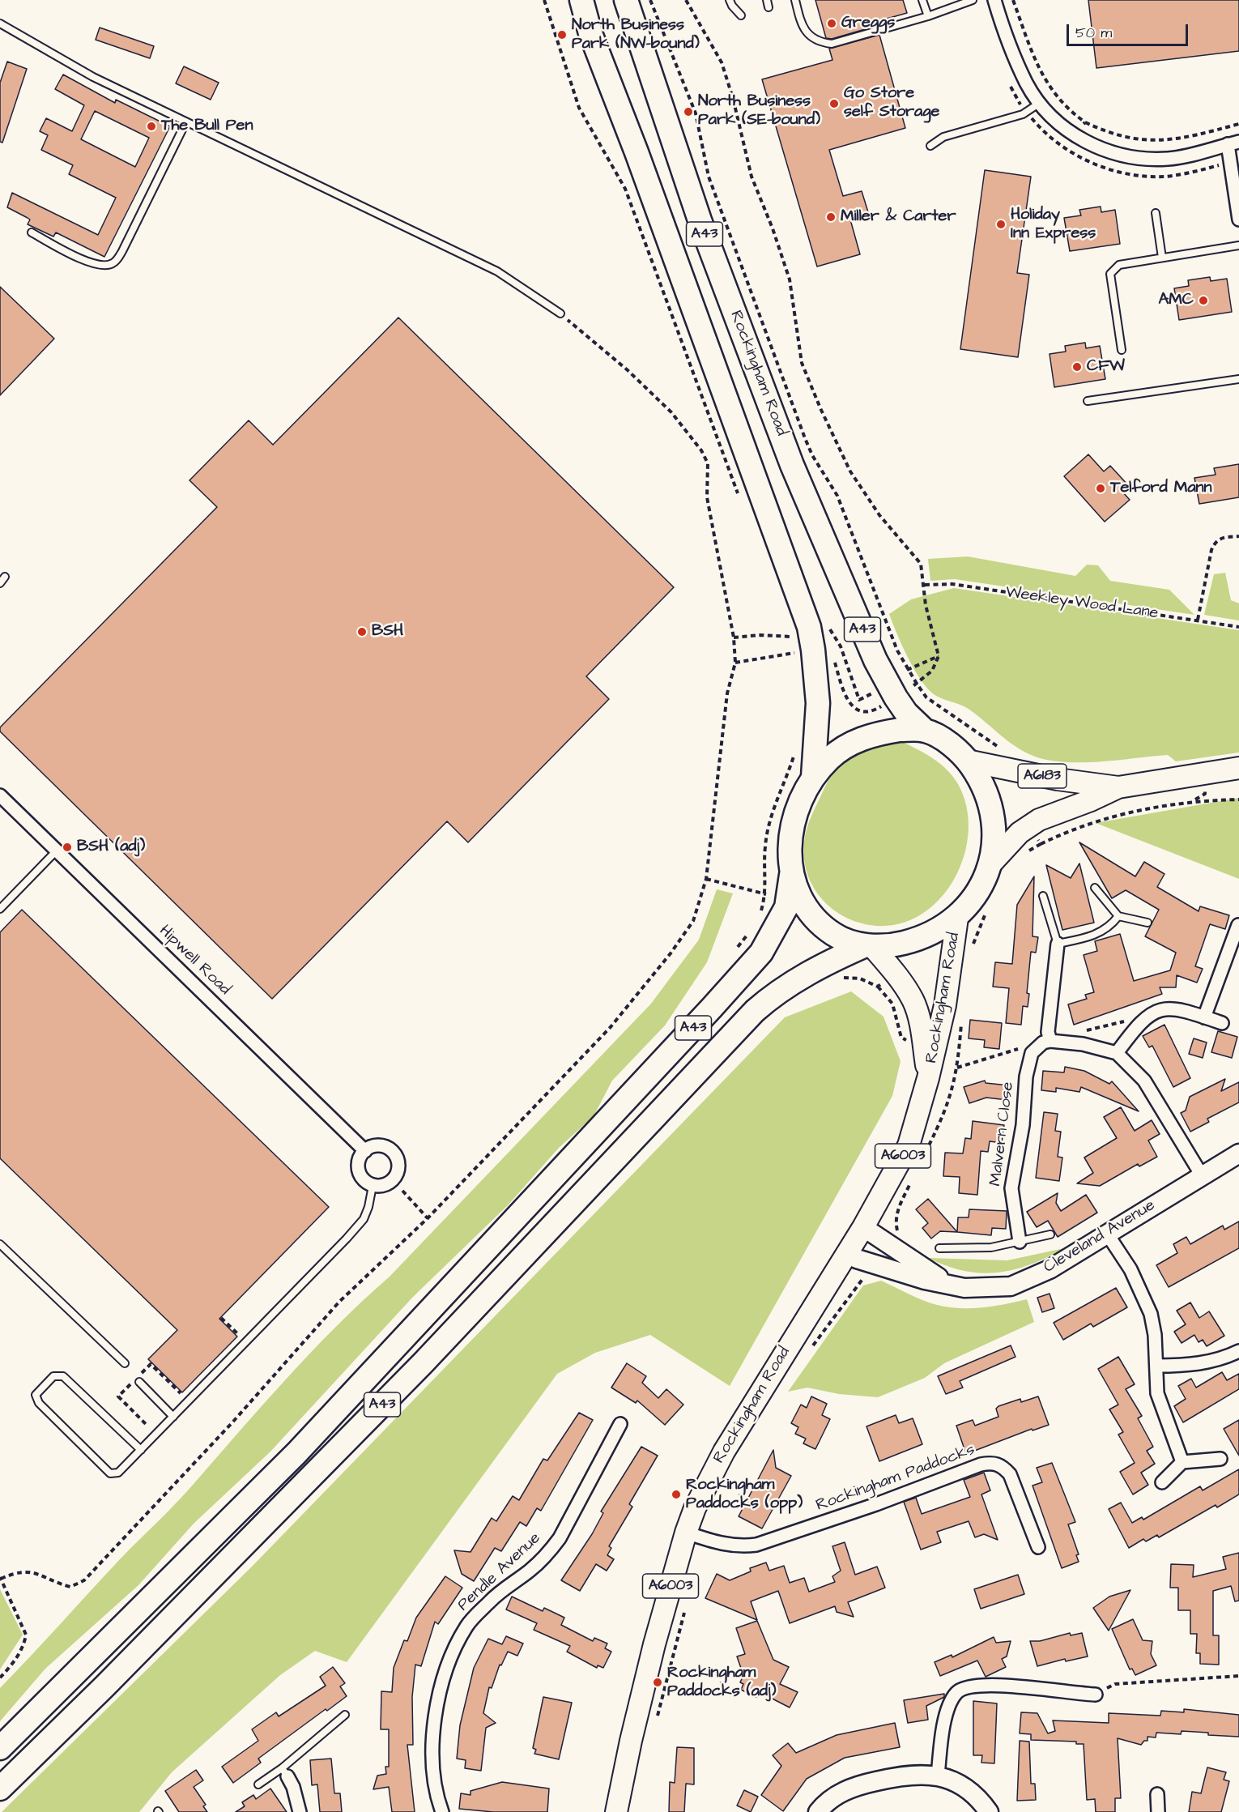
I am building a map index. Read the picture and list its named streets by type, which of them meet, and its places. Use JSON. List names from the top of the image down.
{
  "streets": {
    "highway": ["A43", "Rockingham Road"],
    "main road": ["A6183", "A6003"],
    "street": [
      "Hipwell Road",
      "Malvern Close",
      "Cleveland Avenue",
      "Rockingham Paddocks",
      "Pendle Avenue"
    ],
    "path": ["Weekley Wood Lane"]
  },
  "crossings": [
    ["A43", "Rockingham Road"],
    ["A43", "A6183"],
    ["Rockingham Road", "Cleveland Avenue"],
    ["Rockingham Road", "Rockingham Paddocks"]
  ],
  "places": [
    "Greggs",
    "North Business Park (NW-bound)",
    "Go Store self Storage",
    "North Business Park (SE-bound)",
    "The Bull Pen",
    "Miller & Carter",
    "Holiday Inn Express",
    "AMC",
    "CFW",
    "Telford Mann",
    "BSH",
    "BSH (adj)",
    "Rockingham Paddocks (opp)",
    "Rockingham Paddocks (adj)"
  ],
  "scale_bar": "50 m"
}
